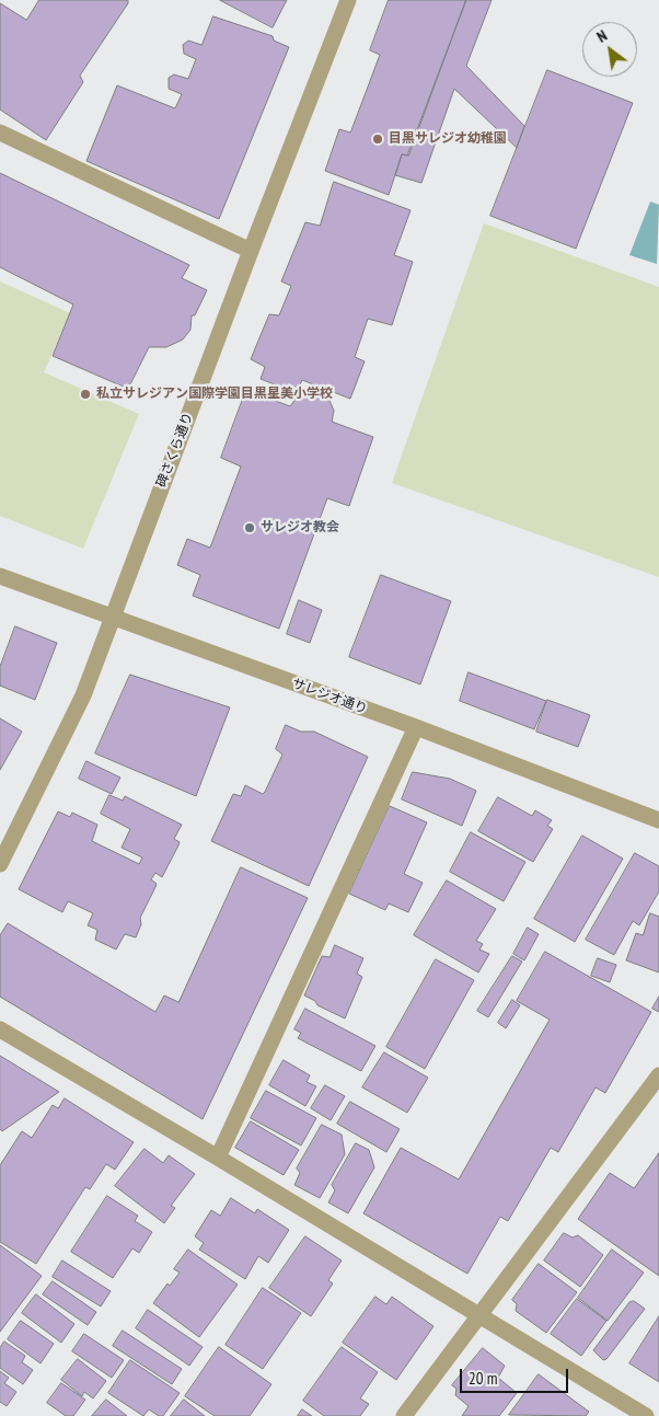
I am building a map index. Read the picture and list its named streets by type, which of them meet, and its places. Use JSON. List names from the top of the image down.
{
  "streets": {
    "street": ["碑さくら通り", "サレジオ通り"]
  },
  "crossings": [
    ["碑さくら通り", "サレジオ通り"]
  ],
  "places": ["目黒サレジオ幼稚園", "私立サレジアン国際学園目黒星美小学校", "サレジオ教会"],
  "scale_bar": "20 m",
  "north": "top left"
}
